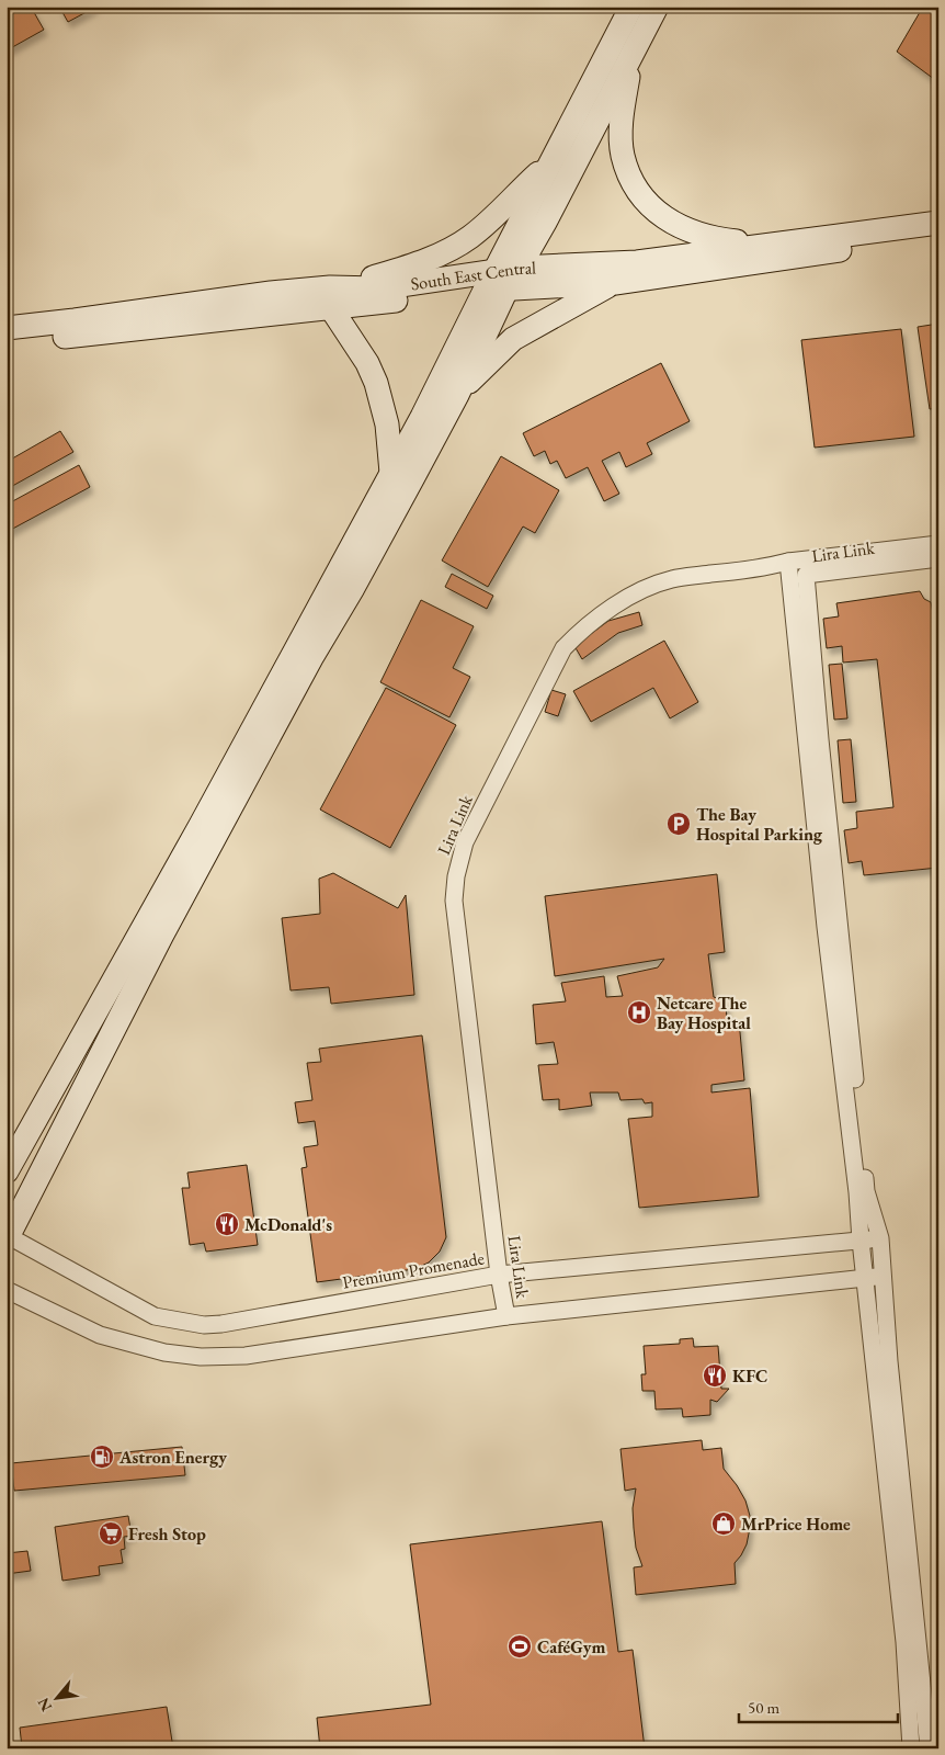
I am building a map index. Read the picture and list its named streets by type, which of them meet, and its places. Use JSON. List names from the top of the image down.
{
  "streets": {
    "street": ["South East Central", "Lira Link", "Premium Promenade"]
  },
  "crossings": [
    ["Lira Link", "Premium Promenade"]
  ],
  "places": {
    "parking": ["The Bay Hospital Parking"],
    "hospital": ["Netcare The Bay Hospital"],
    "restaurant": ["McDonald's", "KFC"],
    "fuel station": ["Astron Energy"],
    "shop": ["MrPrice Home"],
    "supermarket": ["Fresh Stop"],
    "sports": ["CaféGym"]
  },
  "scale_bar": "50 m",
  "north": "bottom left"
}
